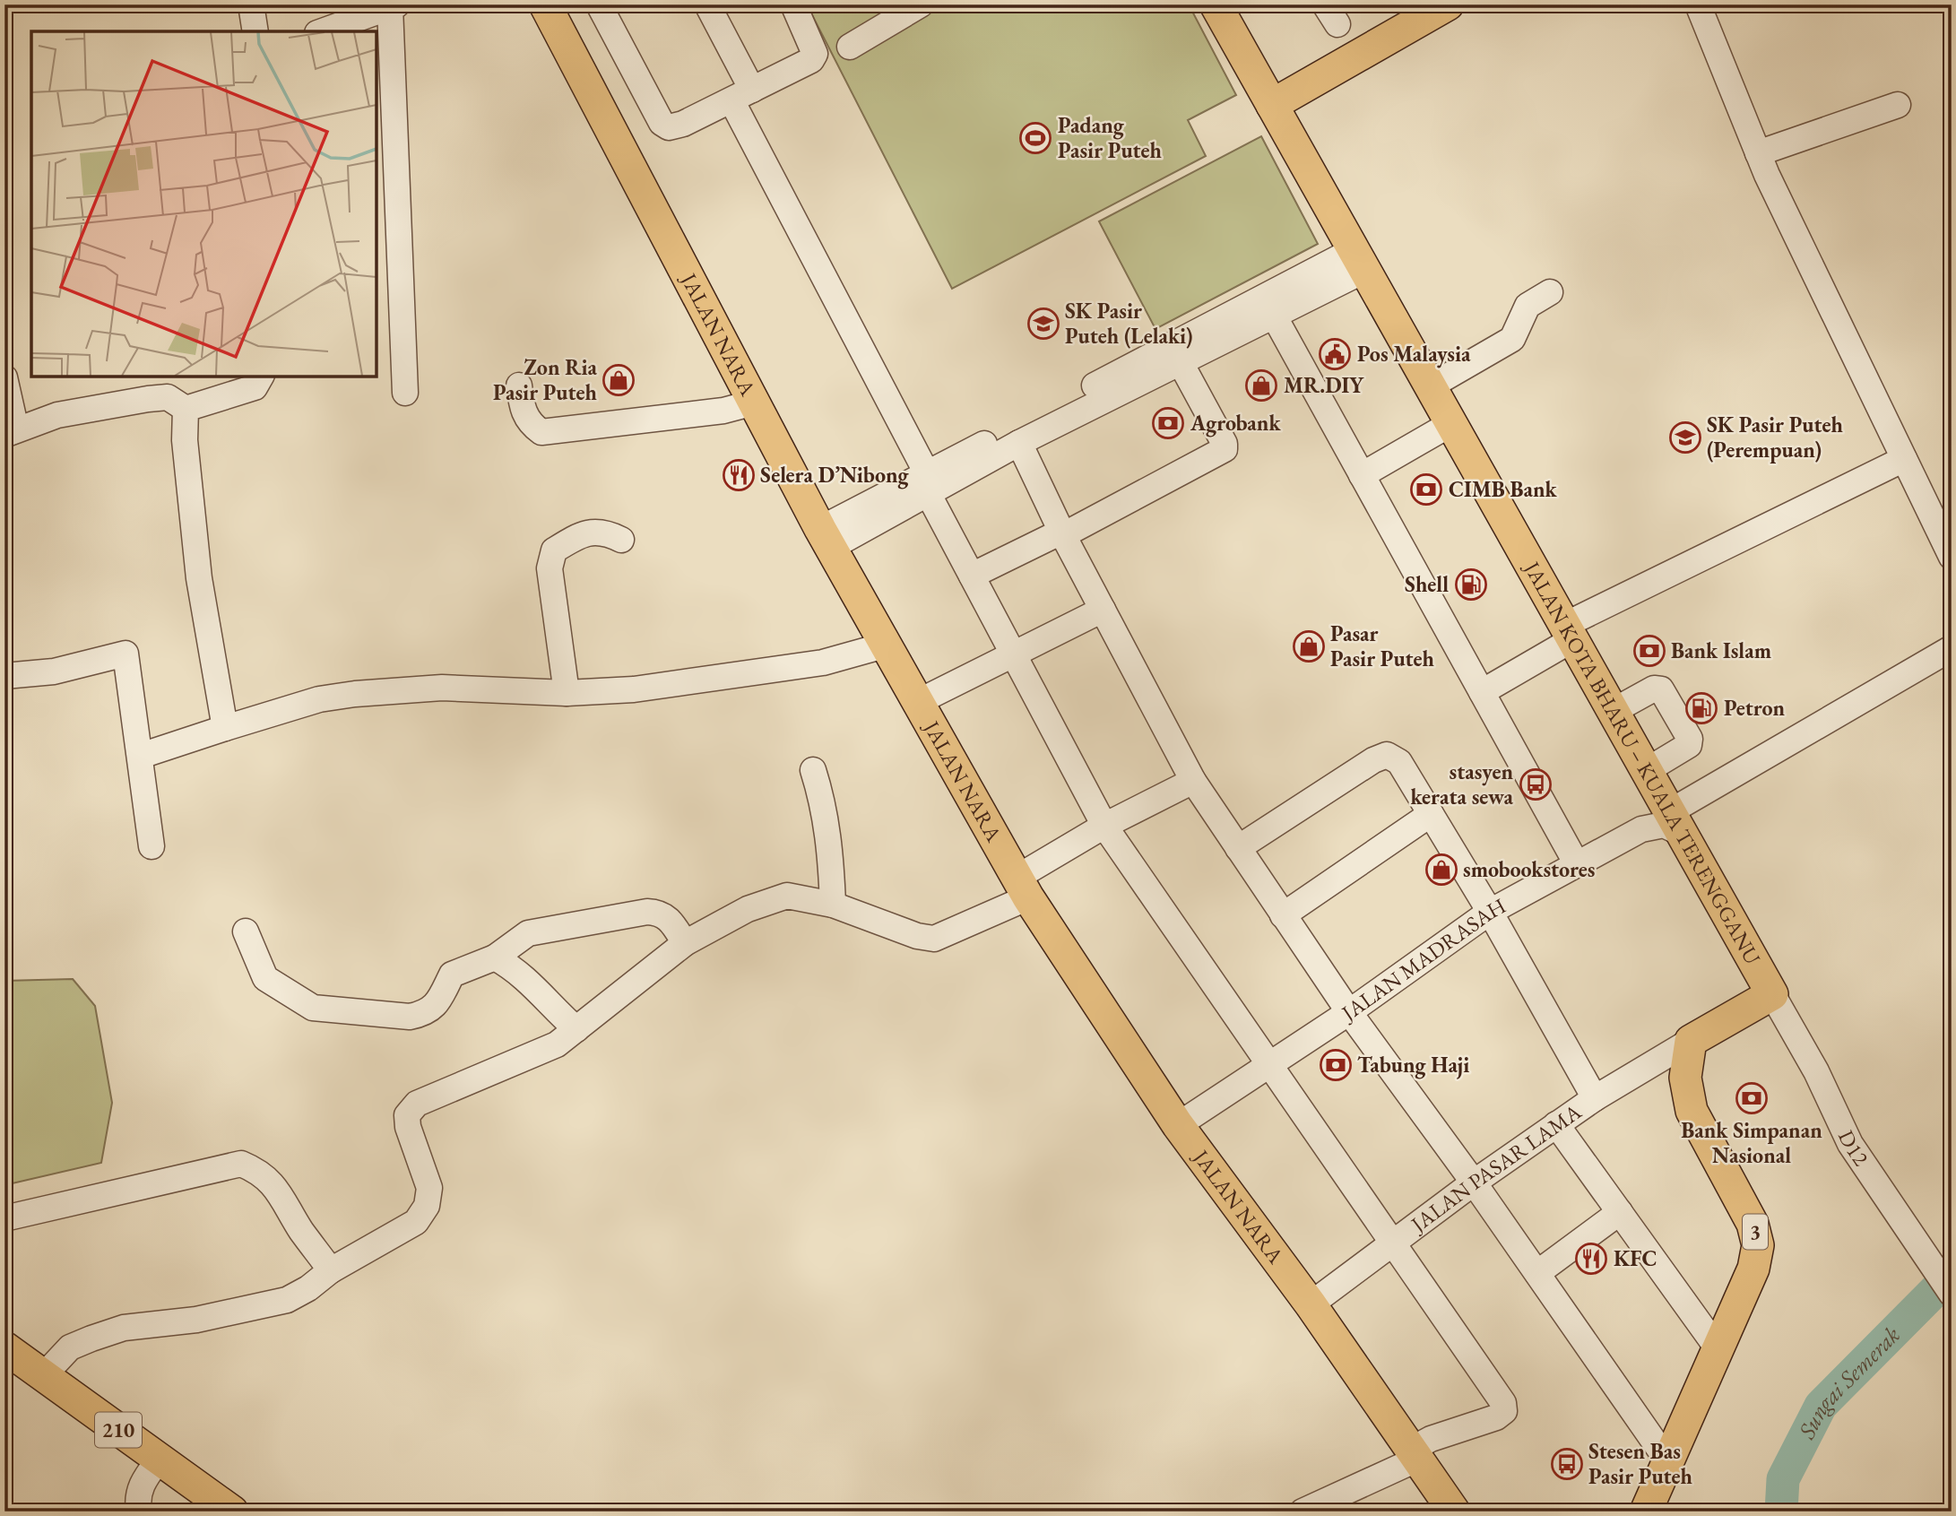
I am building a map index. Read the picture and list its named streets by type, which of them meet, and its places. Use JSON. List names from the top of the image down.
{
  "streets": {
    "main road": [
      "JALAN NARA",
      "JALAN KOTA BHARU – KUALA TERENGGANU",
      "3",
      "210"
    ],
    "street": ["JALAN MADRASAH", "D12", "JALAN PASAR LAMA"]
  },
  "crossings": [
    ["JALAN NARA", "JALAN MADRASAH"],
    ["JALAN NARA", "JALAN PASAR LAMA"],
    ["JALAN KOTA BHARU – KUALA TERENGGANU", "JALAN MADRASAH"],
    ["JALAN KOTA BHARU – KUALA TERENGGANU", "D12"],
    ["JALAN PASAR LAMA", "3"]
  ],
  "water": ["Sungai Semerak"],
  "places": {
    "sports": ["Padang Pasir Puteh"],
    "school or university": ["SK Pasir Puteh (Lelaki)", "SK Pasir Puteh (Perempuan)"],
    "public building": ["Pos Malaysia"],
    "shop": [
      "Zon Ria Pasir Puteh",
      "MR.DIY",
      "Pasar Pasir Puteh",
      "smobookstores"
    ],
    "bank": [
      "Agrobank",
      "CIMB Bank",
      "Bank Islam",
      "Tabung Haji",
      "Bank Simpanan Nasional"
    ],
    "restaurant": ["Selera D’Nibong", "KFC"],
    "fuel station": ["Shell", "Petron"],
    "bus stop": ["stasyen kerata sewa", "Stesen Bas Pasir Puteh"]
  }
}
